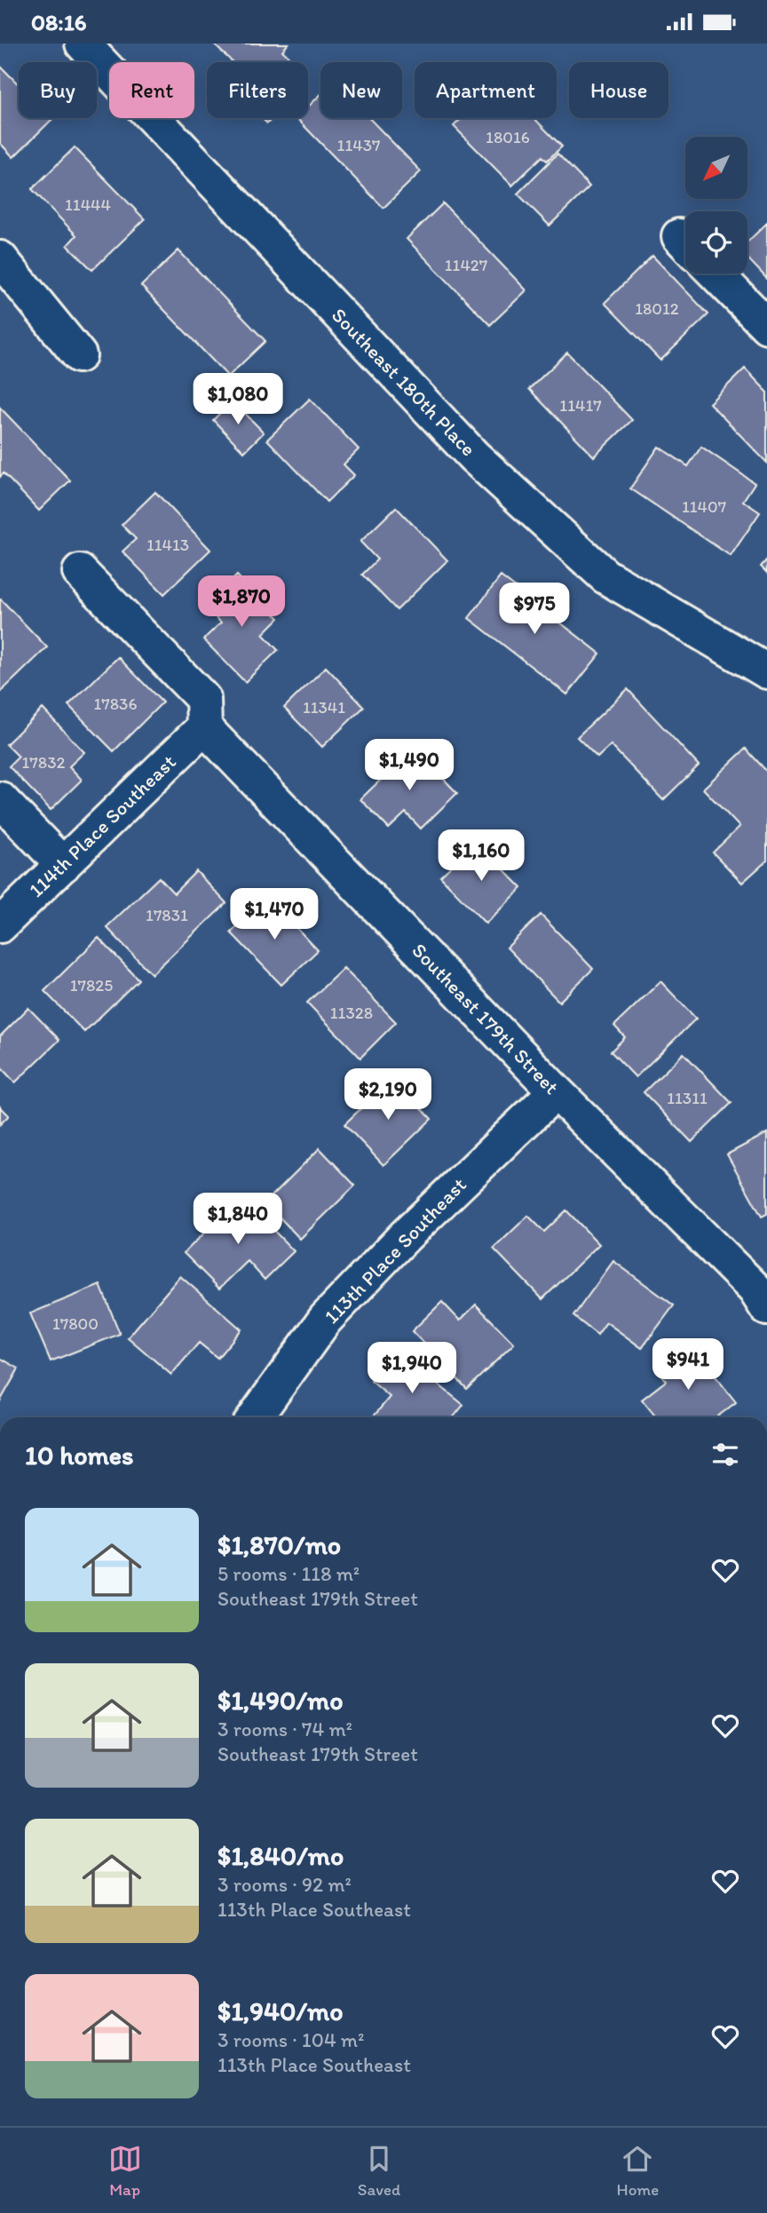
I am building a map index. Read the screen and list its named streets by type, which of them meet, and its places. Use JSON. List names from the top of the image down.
{
  "streets": {
    "street": [
      "Southeast 180th Place",
      "114th Place Southeast",
      "Southeast 179th Street",
      "113th Place Southeast"
    ]
  },
  "crossings": [
    ["114th Place Southeast", "Southeast 179th Street"],
    ["Southeast 179th Street", "113th Place Southeast"]
  ],
  "house_numbers": [
    "18016",
    "11437",
    "11444",
    "11427",
    "18012",
    "11417",
    "11407",
    "11413",
    "17836",
    "11341",
    "17832",
    "17831",
    "17825",
    "11328",
    "11311",
    "17800"
  ],
  "north": "bottom left",
  "page": {
    "status": "08:16",
    "chip": [
      "Buy",
      "Rent",
      "Filters",
      "New",
      "Apartment",
      "House"
    ],
    "price": [
      "$1,080",
      "$1,870",
      "$975",
      "$1,490",
      "$1,160",
      "$1,470",
      "$2,190",
      "$1,840",
      "$941",
      "$1,940"
    ],
    "heading": "10 homes",
    "list": [
      {
        "name": "$1,870/mo",
        "note": "5 rooms · 118 m² · Southeast 179th Street"
      },
      {
        "name": "$1,490/mo",
        "note": "3 rooms · 74 m² · Southeast 179th Street"
      },
      {
        "name": "$1,840/mo",
        "note": "3 rooms · 92 m² · 113th Place Southeast"
      },
      {
        "name": "$1,940/mo",
        "note": "3 rooms · 104 m² · 113th Place Southeast"
      }
    ],
    "tabs": ["Map", "Saved", "Home"]
  }
}
